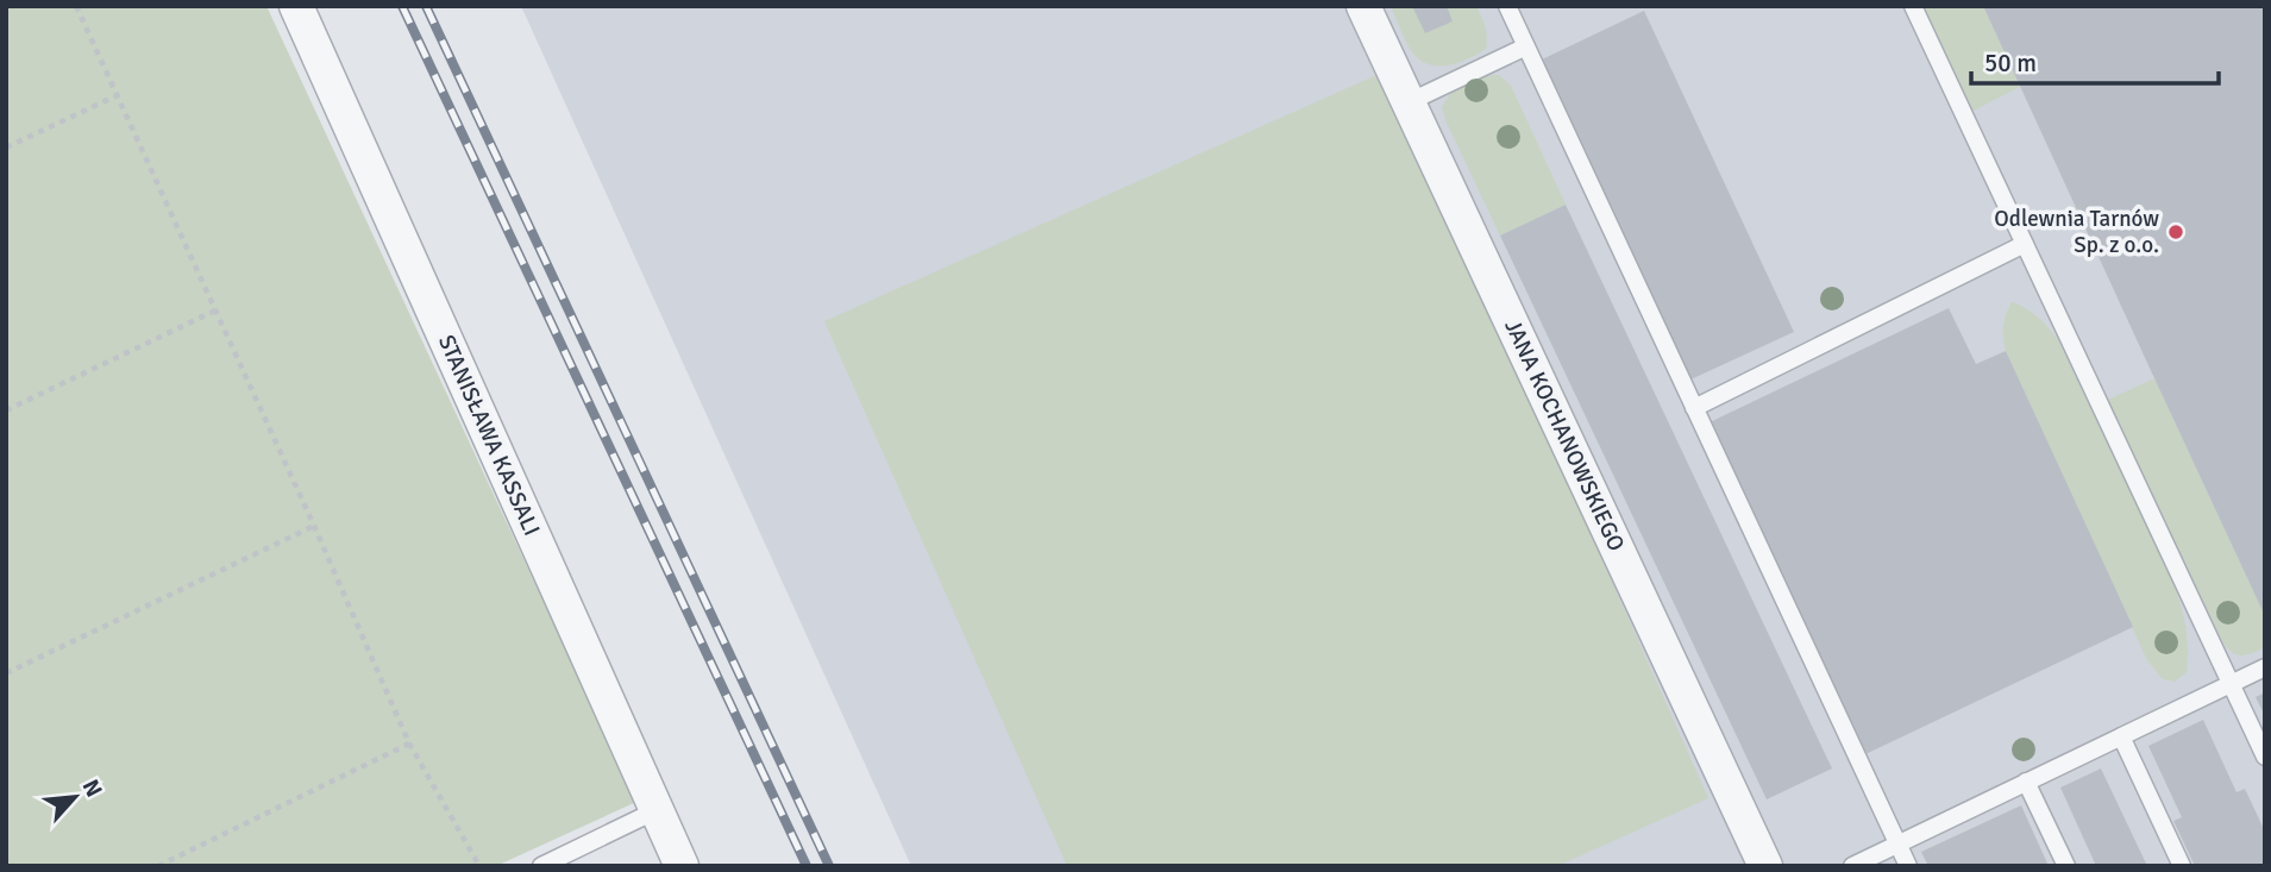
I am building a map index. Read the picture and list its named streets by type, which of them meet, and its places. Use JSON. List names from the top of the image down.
{
  "streets": {
    "street": ["STANISŁAWA KASSALI", "JANA KOCHANOWSKIEGO"]
  },
  "places": ["Odlewnia Tarnów Sp. z o.o."],
  "scale_bar": "50 m",
  "north": "top right"
}
